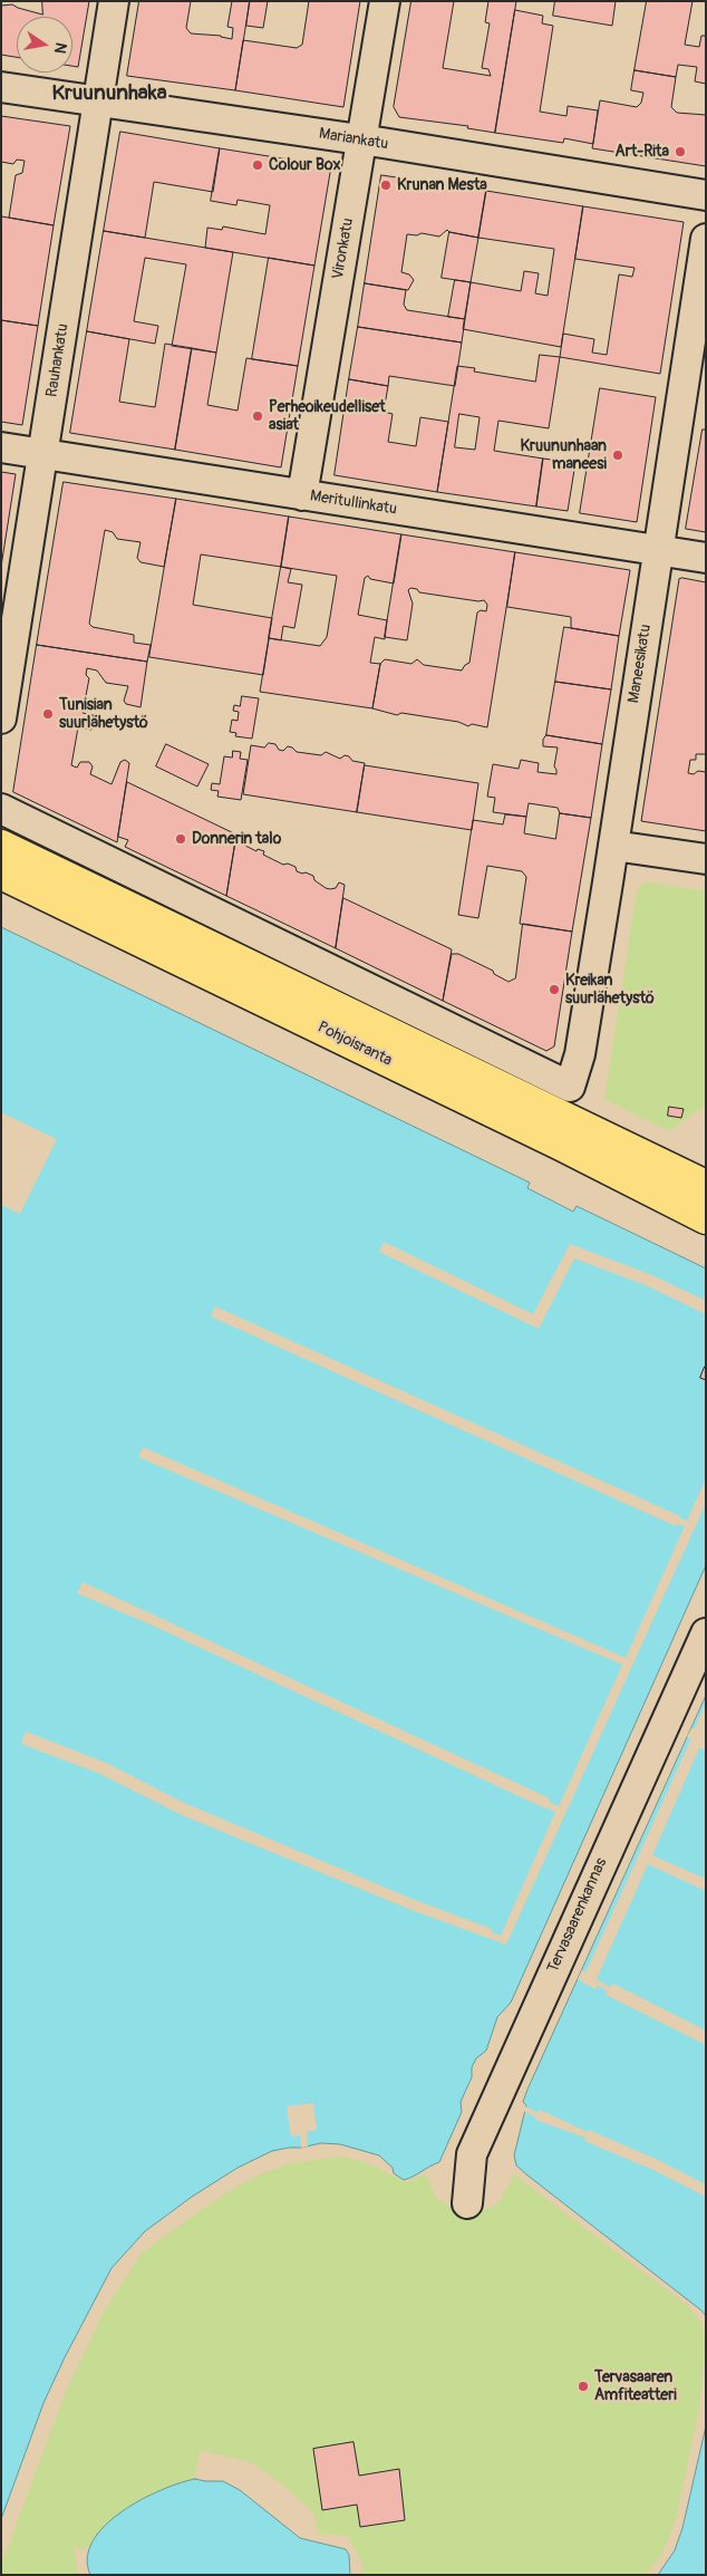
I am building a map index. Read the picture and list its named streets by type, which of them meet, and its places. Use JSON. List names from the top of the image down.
{
  "streets": {
    "main road": ["Pohjoisranta"],
    "street": [
      "Mariankatu",
      "Vironkatu",
      "Rauhankatu",
      "Meritullinkatu",
      "Maneesikatu",
      "Tervasaarenkannas"
    ]
  },
  "crossings": [
    ["Mariankatu", "Vironkatu"],
    ["Mariankatu", "Rauhankatu"],
    ["Vironkatu", "Meritullinkatu"],
    ["Rauhankatu", "Meritullinkatu"],
    ["Meritullinkatu", "Maneesikatu"]
  ],
  "districts": ["Kruununhaka"],
  "places": [
    "Art-Rita",
    "Colour Box",
    "Krunan Mesta",
    "Perheoikeudelliset asiat",
    "Kruununhaan maneesi",
    "Tunisian suurlähetystö",
    "Donnerin talo",
    "Kreikan suurlähetystö",
    "Tervasaaren Amfiteatteri"
  ],
  "north": "right"
}
